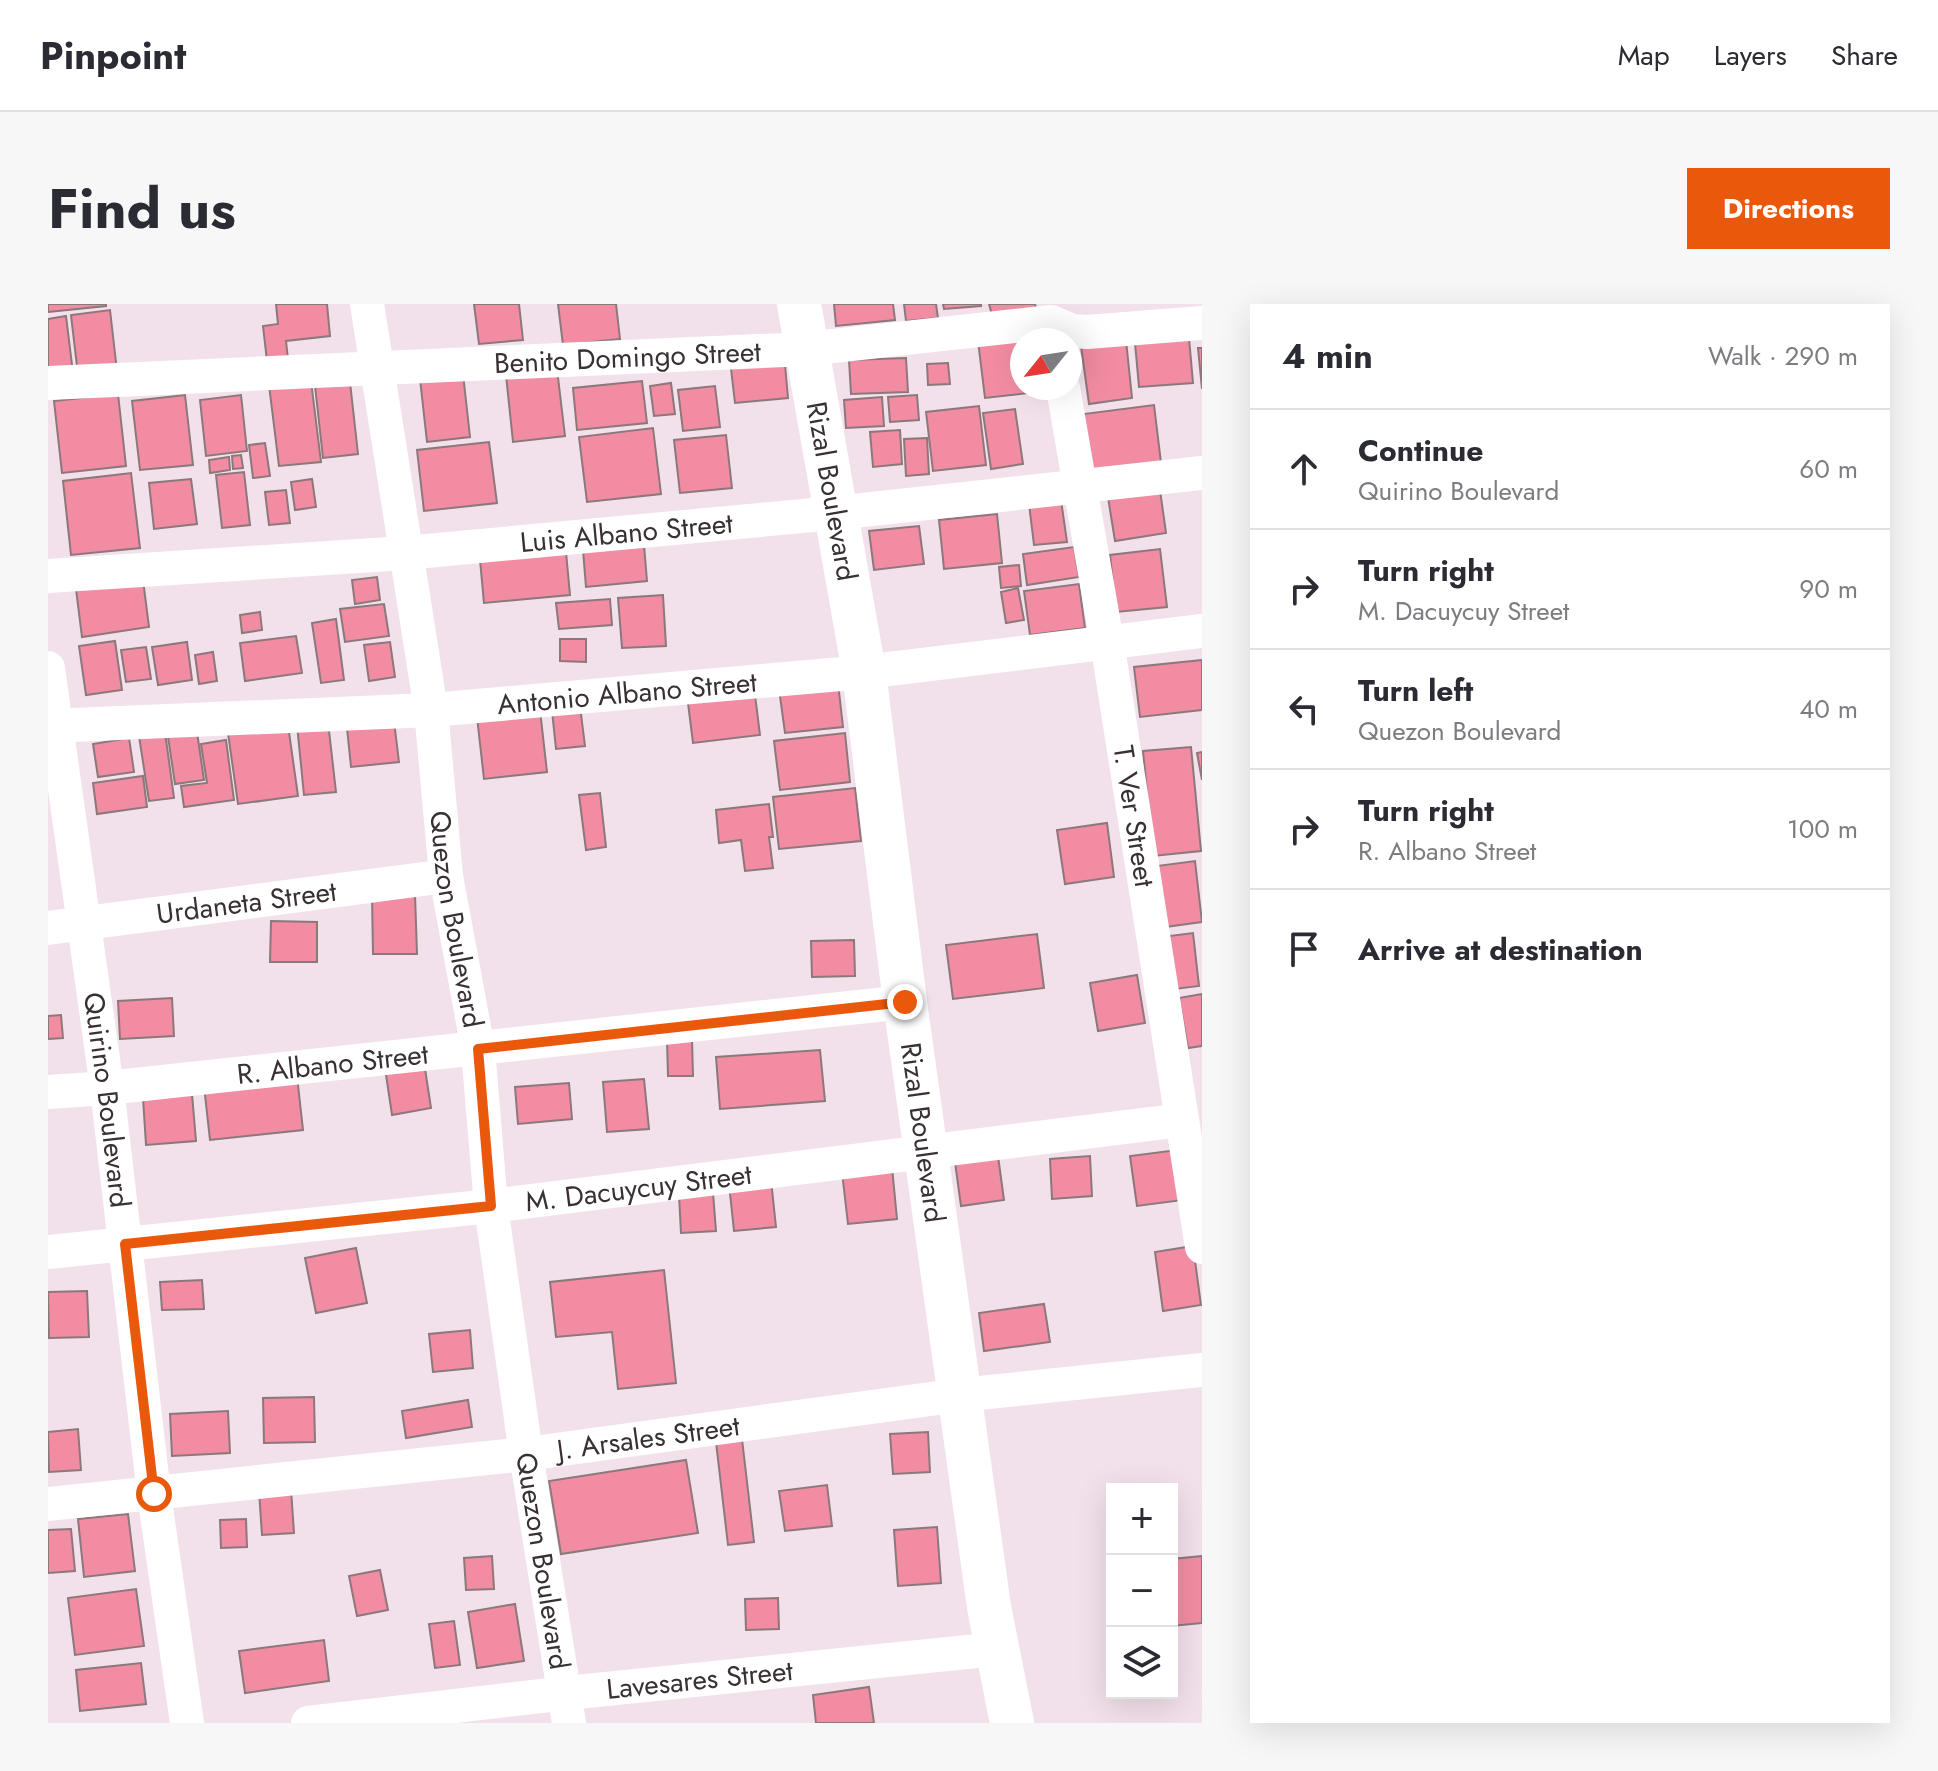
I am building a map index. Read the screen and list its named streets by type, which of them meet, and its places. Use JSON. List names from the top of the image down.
{
  "streets": {
    "main road": ["Rizal Boulevard"],
    "street": [
      "Benito Domingo Street",
      "Luis Albano Street",
      "Antonio Albano Street",
      "T. Ver Street",
      "Urdaneta Street",
      "Quezon Boulevard",
      "R. Albano Street",
      "Quirino Boulevard",
      "M. Dacuycuy Street",
      "J. Arsales Street",
      "Lavesares Street"
    ]
  },
  "crossings": [
    ["Benito Domingo Street", "Rizal Boulevard"],
    ["Benito Domingo Street", "Quezon Boulevard"],
    ["Rizal Boulevard", "Luis Albano Street"],
    ["Rizal Boulevard", "Antonio Albano Street"],
    ["Rizal Boulevard", "R. Albano Street"],
    ["Rizal Boulevard", "M. Dacuycuy Street"],
    ["Rizal Boulevard", "J. Arsales Street"],
    ["Rizal Boulevard", "Lavesares Street"],
    ["Luis Albano Street", "T. Ver Street"],
    ["Luis Albano Street", "Quezon Boulevard"],
    ["Antonio Albano Street", "T. Ver Street"],
    ["Antonio Albano Street", "Quezon Boulevard"],
    ["Antonio Albano Street", "Quirino Boulevard"],
    ["T. Ver Street", "M. Dacuycuy Street"],
    ["Urdaneta Street", "Quezon Boulevard"],
    ["Urdaneta Street", "Quirino Boulevard"],
    ["Quezon Boulevard", "R. Albano Street"],
    ["Quezon Boulevard", "M. Dacuycuy Street"],
    ["Quezon Boulevard", "J. Arsales Street"],
    ["Quezon Boulevard", "Lavesares Street"],
    ["R. Albano Street", "Quirino Boulevard"],
    ["Quirino Boulevard", "M. Dacuycuy Street"],
    ["Quirino Boulevard", "J. Arsales Street"]
  ],
  "north": "bottom left",
  "page": {
    "header": "Pinpoint",
    "nav": ["Map", "Layers", "Share"],
    "title": "Find us",
    "buttons": "Directions",
    "heading": ["4 min", "Walk · 290 m"],
    "list": [
      ["Continue", "Quirino Boulevard", "60 m"],
      ["Turn right", "M. Dacuycuy Street", "90 m"],
      ["Turn left", "Quezon Boulevard", "40 m"],
      ["Turn right", "R. Albano Street", "100 m"],
      "Arrive at destination"
    ],
    "map_buttons": ["+", "−"]
  }
}
